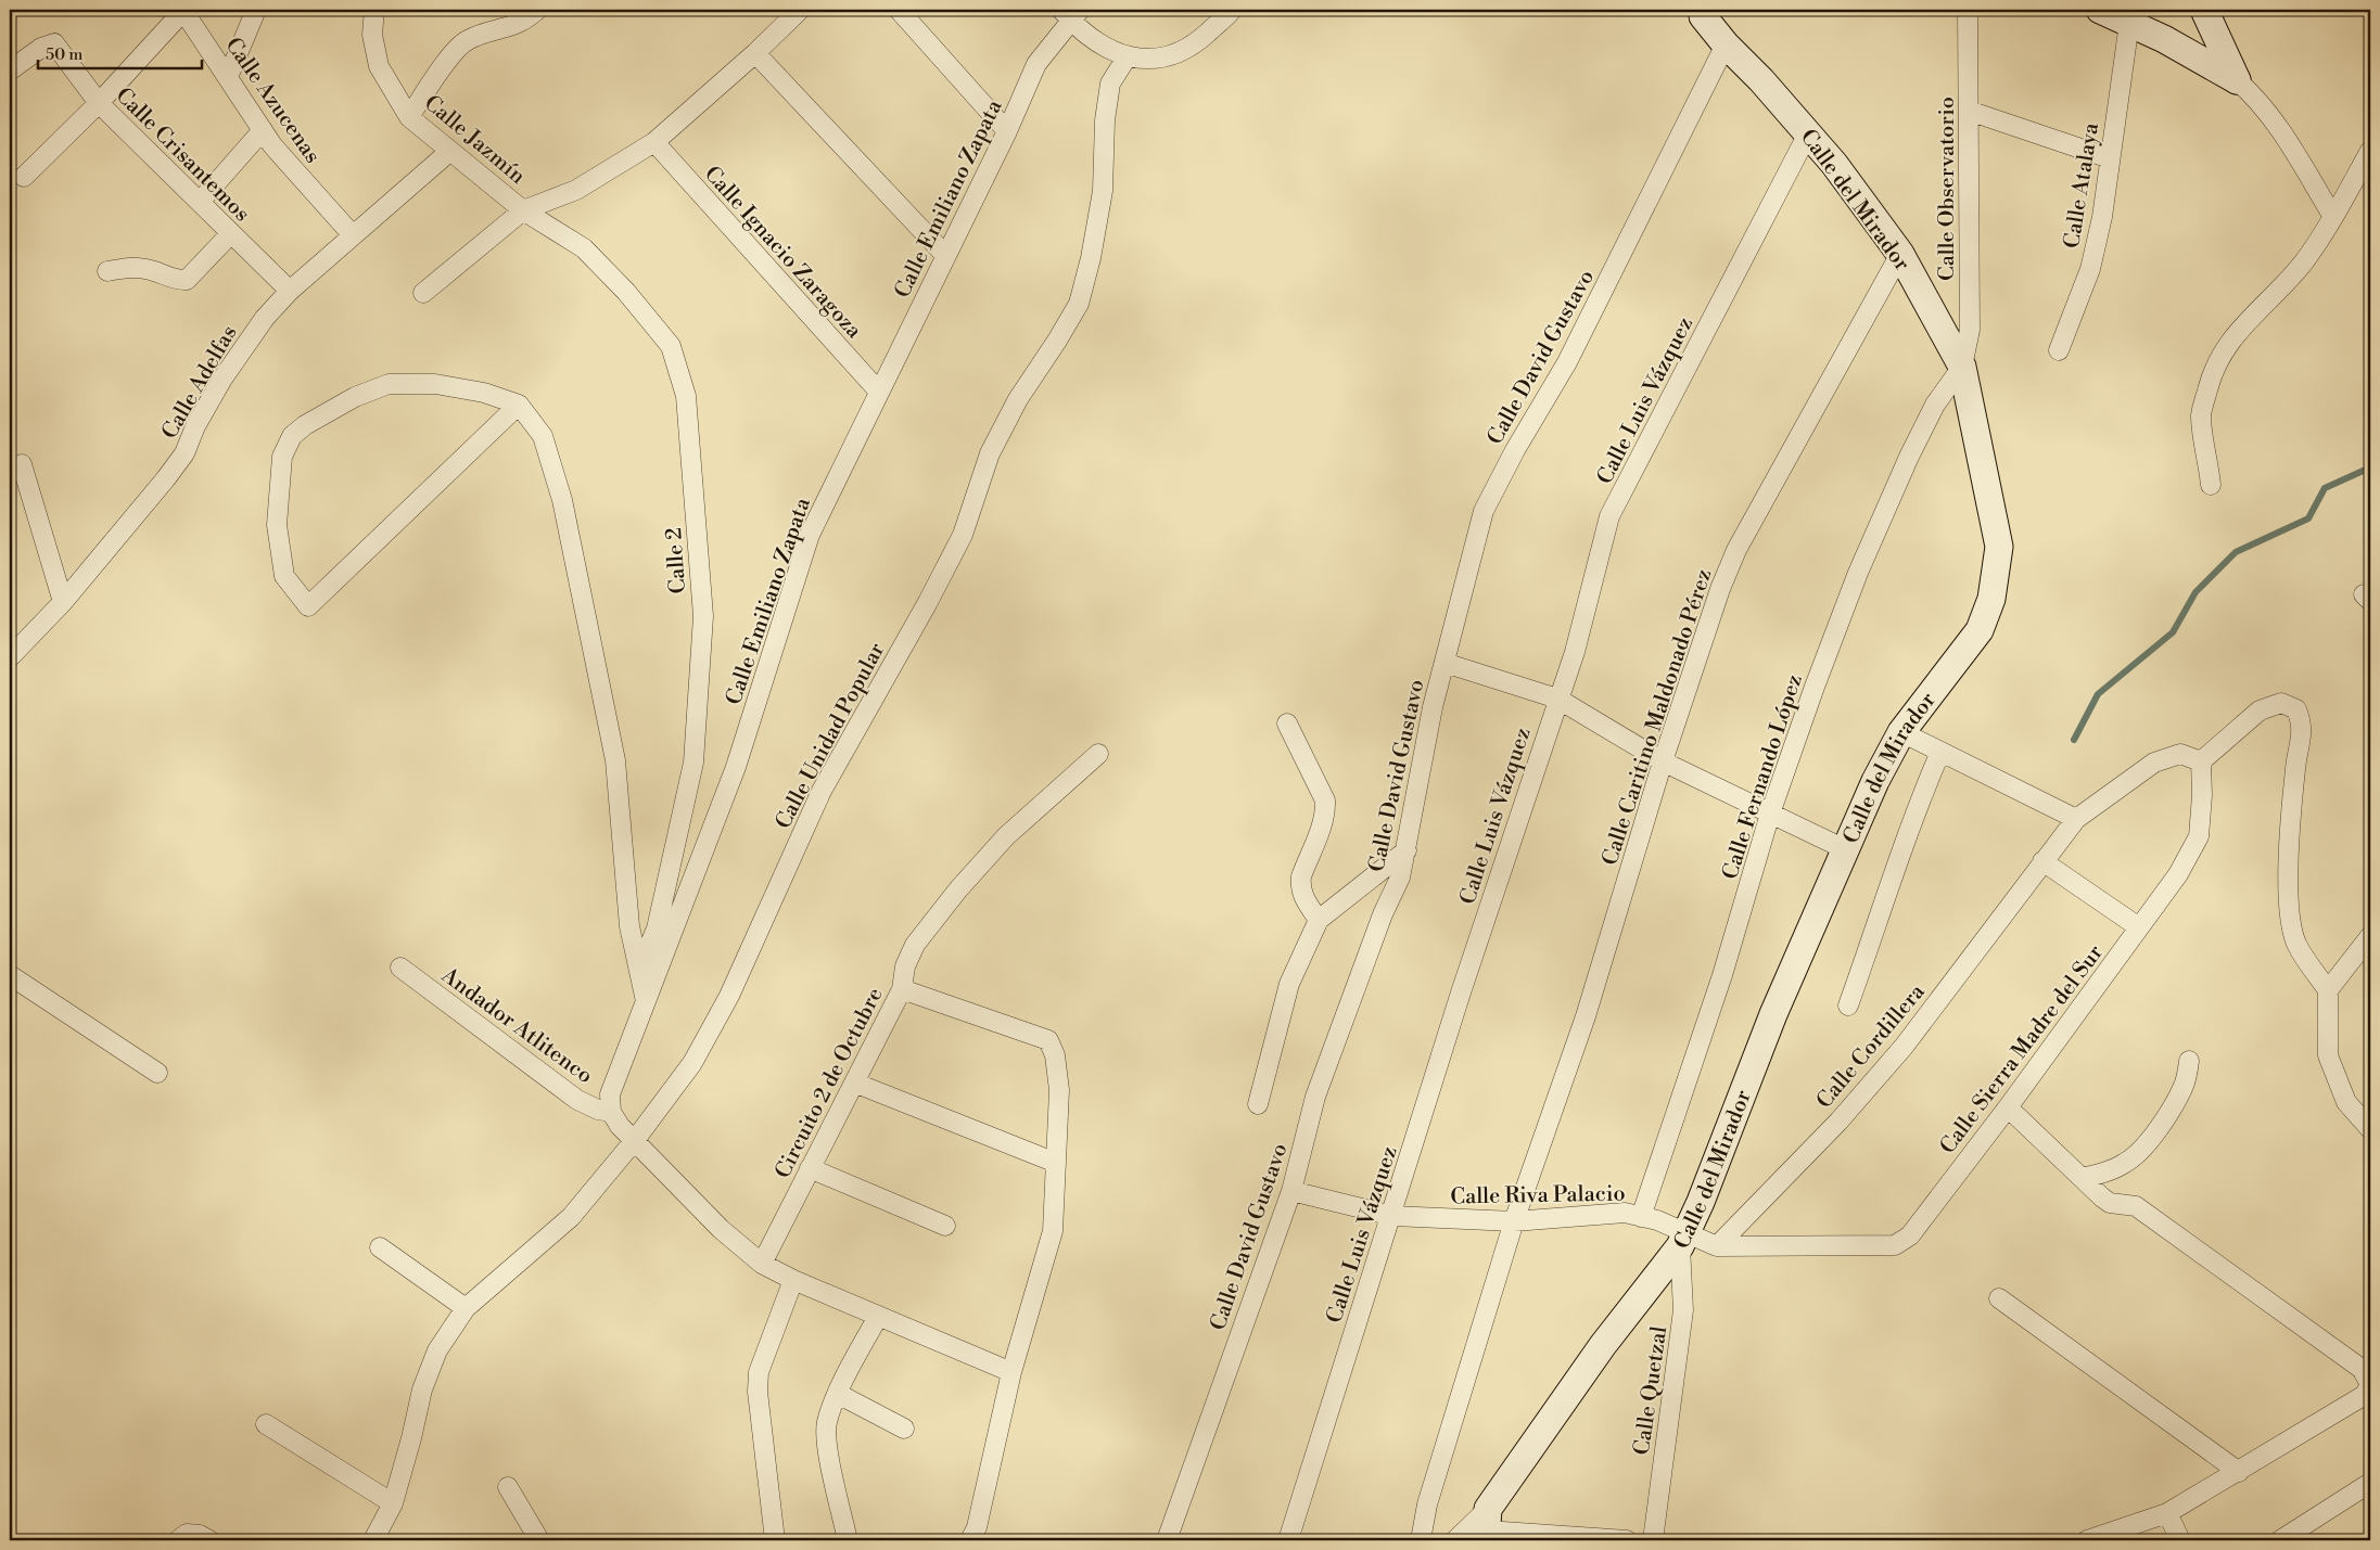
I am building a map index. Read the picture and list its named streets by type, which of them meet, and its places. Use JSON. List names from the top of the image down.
{
  "streets": {
    "street": [
      "Calle Azucenas",
      "Calle Jazmín",
      "Calle Crisantemos",
      "Calle Atalaya",
      "Calle Observatorio",
      "Calle Emiliano Zapata",
      "Calle del Mirador",
      "Calle Ignacio Zaragoza",
      "Calle David Gustavo",
      "Calle Adelfas",
      "Calle Luis Vázquez",
      "Calle 2",
      "Calle Caritino Maldonado Pérez",
      "Calle Unidad Popular",
      "Calle Fernando López",
      "Andador Atlitenco",
      "Calle Cordillera",
      "Calle Sierra Madre del Sur",
      "Circuito 2 de Octubre",
      "Calle Riva Palacio",
      "Calle Quetzal"
    ]
  },
  "crossings": [
    ["Calle Azucenas", "Calle Adelfas"],
    ["Calle Jazmín", "Calle Adelfas"],
    ["Calle Jazmín", "Calle 2"],
    ["Calle Crisantemos", "Calle Adelfas"],
    ["Calle Observatorio", "Calle del Mirador"],
    ["Calle Observatorio", "Calle Fernando López"],
    ["Calle Emiliano Zapata", "Calle Ignacio Zaragoza"],
    ["Calle Emiliano Zapata", "Andador Atlitenco"],
    ["Calle del Mirador", "Calle David Gustavo"],
    ["Calle del Mirador", "Calle Luis Vázquez"],
    ["Calle del Mirador", "Calle Caritino Maldonado Pérez"],
    ["Calle del Mirador", "Calle Fernando López"],
    ["Calle del Mirador", "Calle Riva Palacio"],
    ["Calle del Mirador", "Calle Quetzal"],
    ["Calle David Gustavo", "Calle Riva Palacio"],
    ["Calle Luis Vázquez", "Calle Riva Palacio"],
    ["Calle Caritino Maldonado Pérez", "Calle Riva Palacio"],
    ["Calle Fernando López", "Calle Riva Palacio"],
    ["Calle Cordillera", "Calle Sierra Madre del Sur"],
    ["Calle Riva Palacio", "Calle Quetzal"]
  ],
  "scale_bar": "50 m"
}
